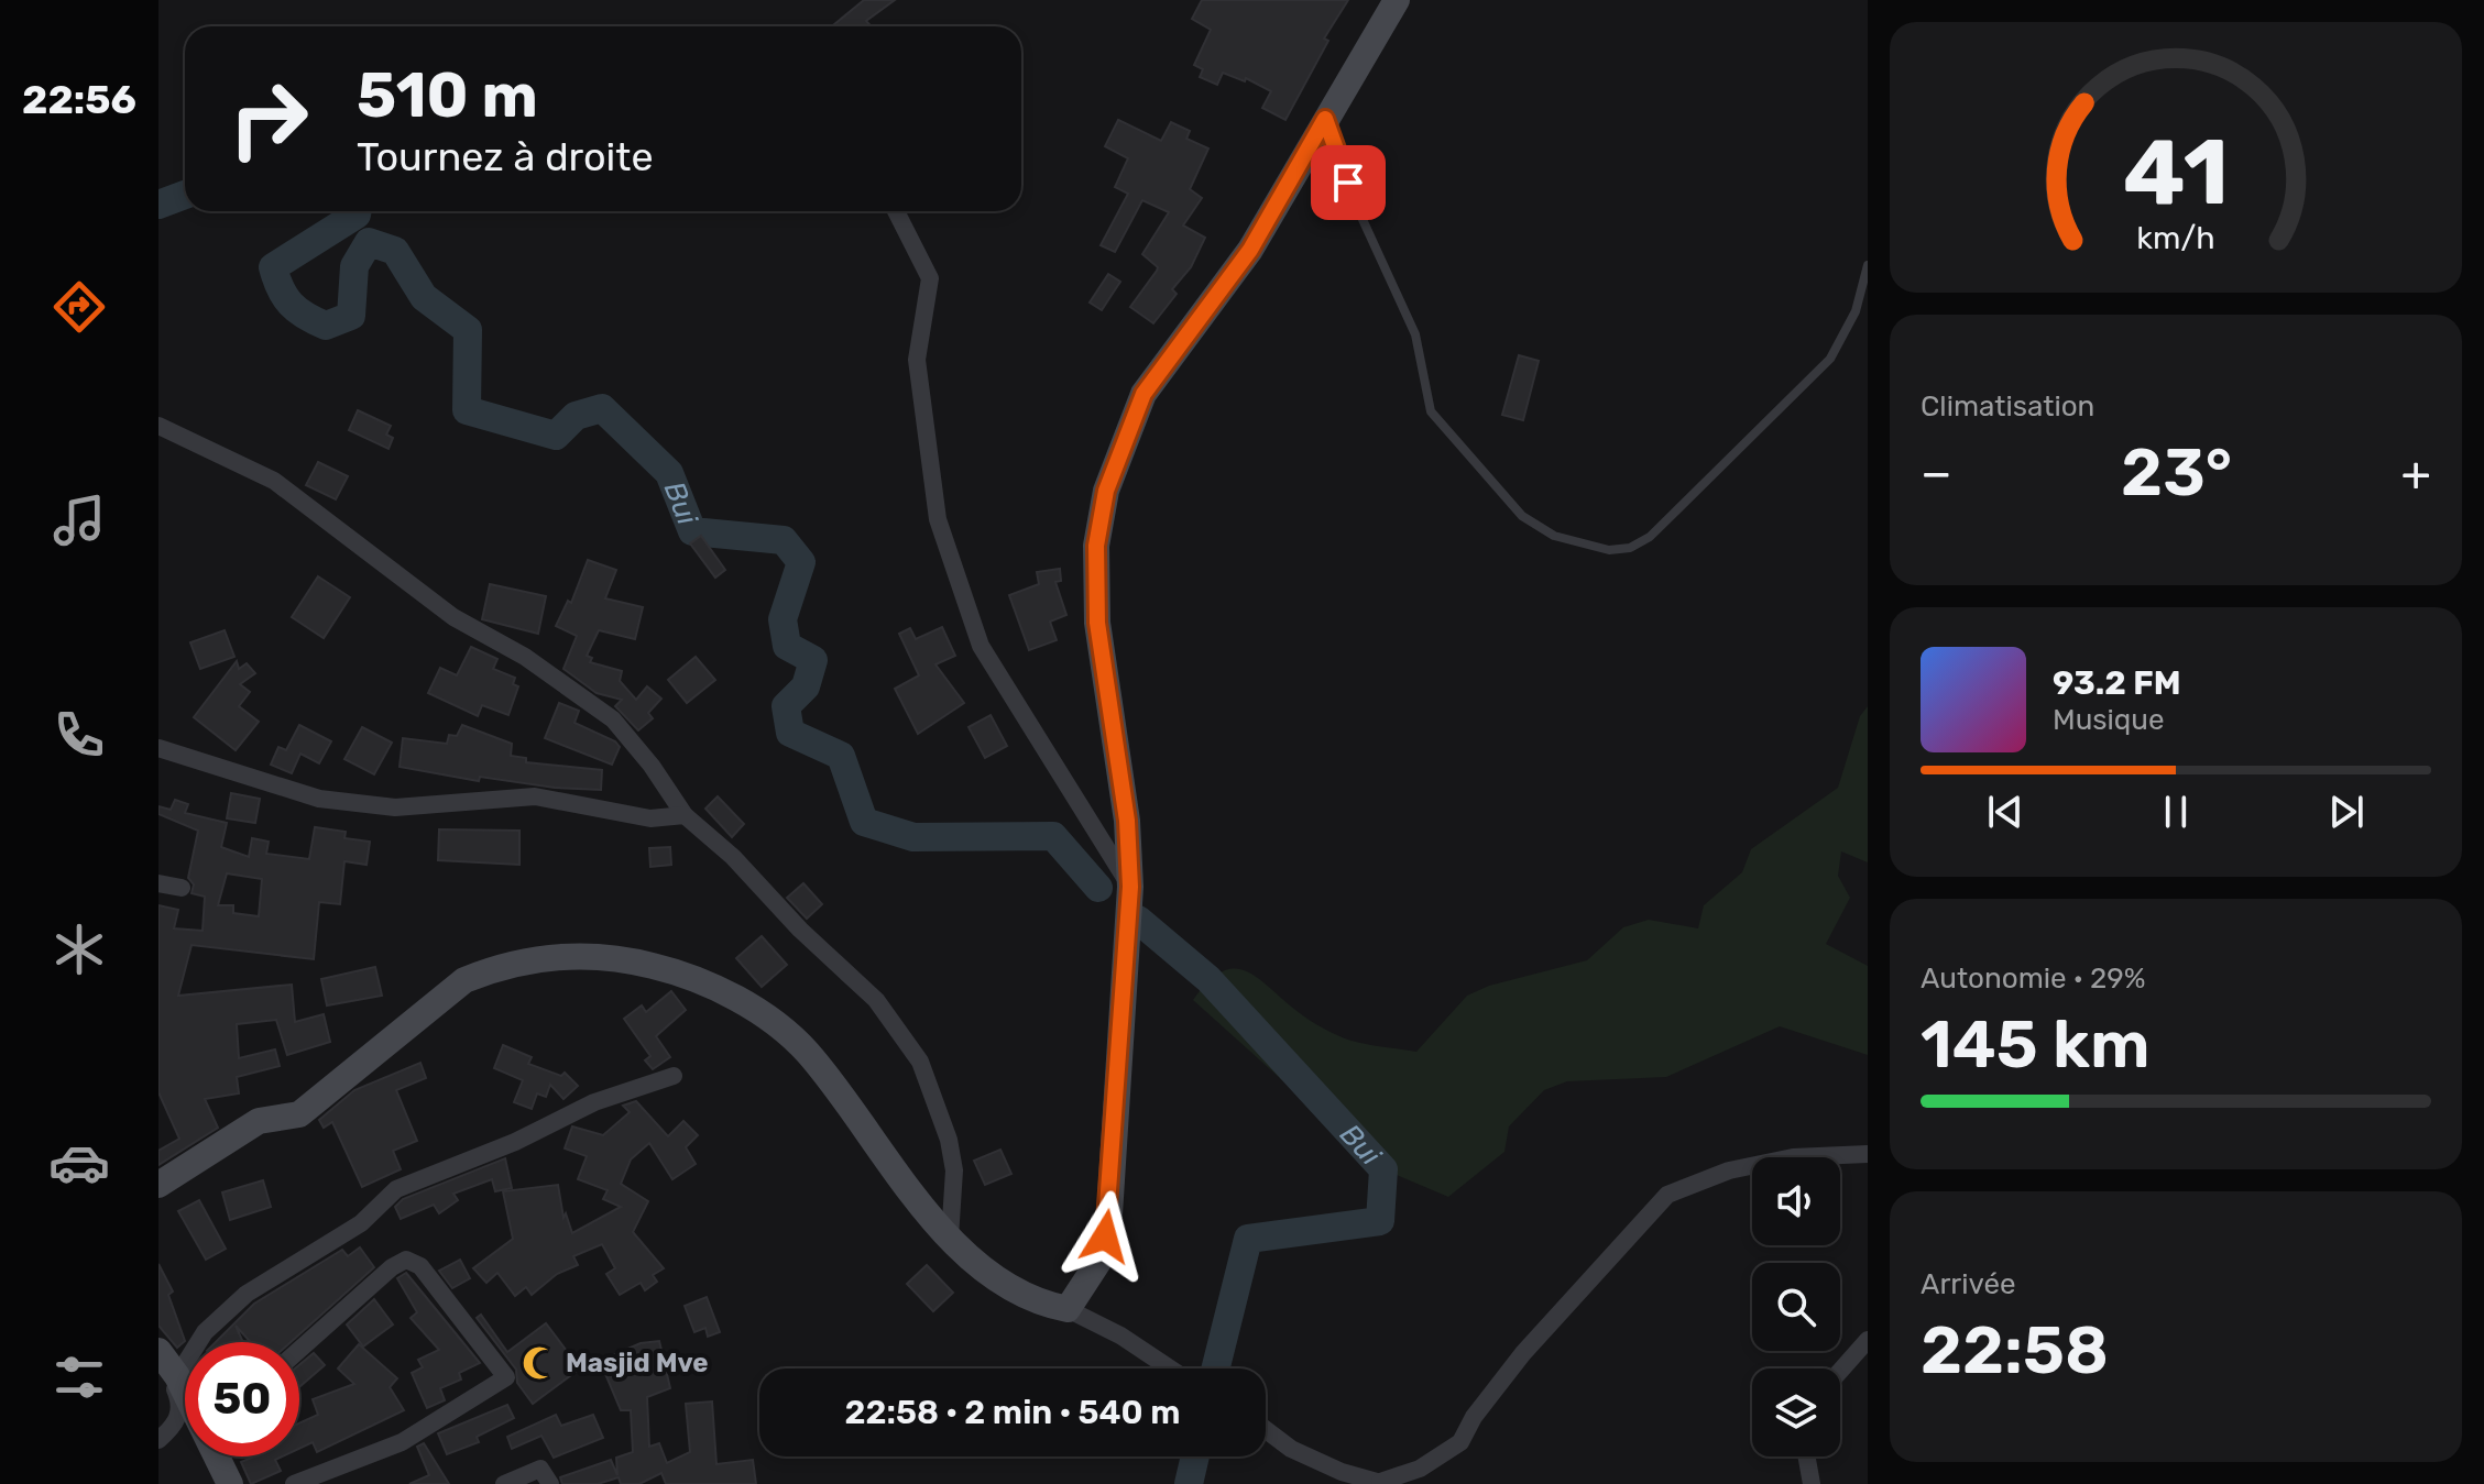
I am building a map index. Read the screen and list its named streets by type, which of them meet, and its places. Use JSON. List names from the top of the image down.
{
  "water": ["Bui"],
  "places": {
    "mosque": ["Masjid Mve"]
  },
  "page": {
    "tabs": "22:56",
    "turn": ["510 m", "Tournez à droite"],
    "tile": [
      "Climatisation",
      ["Autonomie · 29%", "145 km"],
      ["Arrivée", "22:58"]
    ],
    "heat": ["−", "23°", "+"],
    "song": ["93.2 FM", "Musique"],
    "limit": "50",
    "trip": "22:58 · 2 min · 540 m",
    "gauge": ["41", "km/h"]
  }
}
